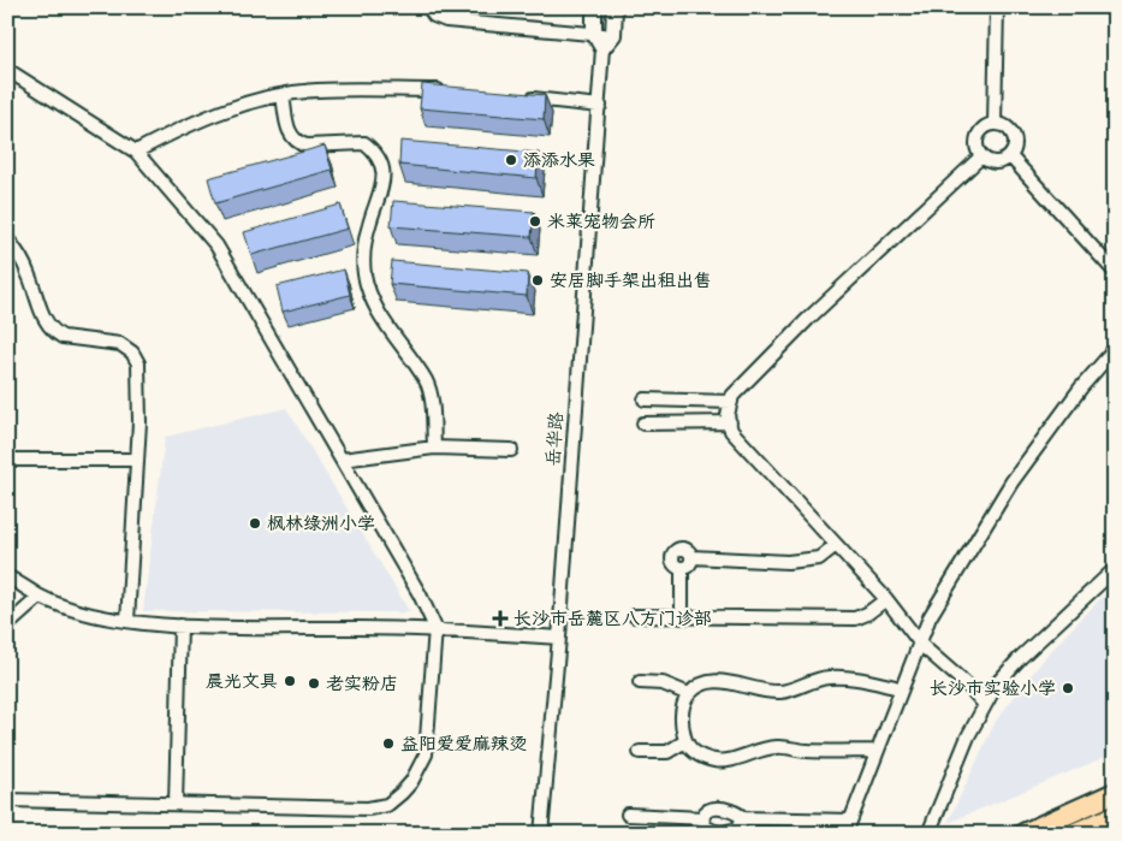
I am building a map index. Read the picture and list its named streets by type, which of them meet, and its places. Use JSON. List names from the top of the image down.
{
  "streets": {
    "street": ["岳华路"]
  },
  "places": {
    "other": [
      "添添水果",
      "米莱宠物会所",
      "安居脚手架出租出售",
      "枫林绿洲小学",
      "晨光文具",
      "老实粉店",
      "长沙市实验小学",
      "益阳爱爱麻辣烫"
    ],
    "health": ["长沙市岳麓区八方门诊部"]
  }
}
